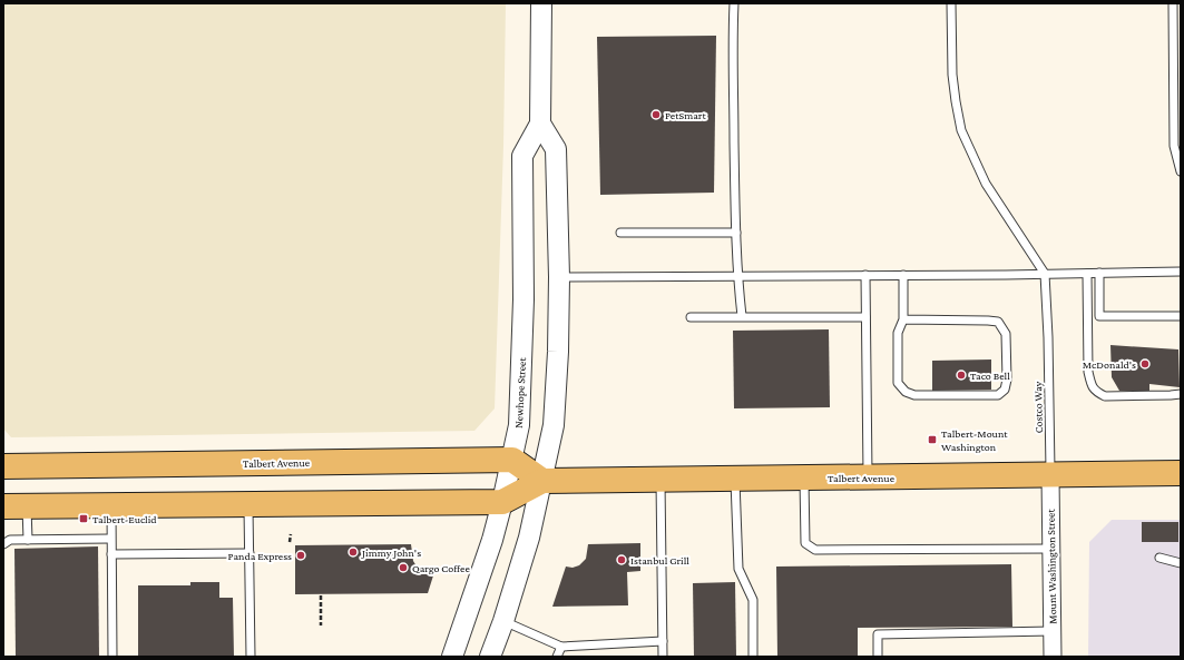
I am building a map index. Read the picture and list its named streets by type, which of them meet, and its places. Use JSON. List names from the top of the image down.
{
  "streets": {
    "main road": ["Talbert Avenue"],
    "street": ["Newhope Street", "Mount Washington Street"],
    "lane": ["Costco Way"]
  },
  "crossings": [
    ["Newhope Street", "Talbert Avenue"],
    ["Costco Way", "Talbert Avenue"],
    ["Costco Way", "Mount Washington Street"],
    ["Talbert Avenue", "Mount Washington Street"]
  ],
  "places": {
    "other": [
      "PetSmart",
      "McDonald's",
      "Taco Bell",
      "Jimmy John's",
      "Panda Express",
      "Istanbul Grill",
      "Qargo Coffee"
    ],
    "transit": ["Talbert-Mount Washington", "Talbert-Euclid"]
  }
}
